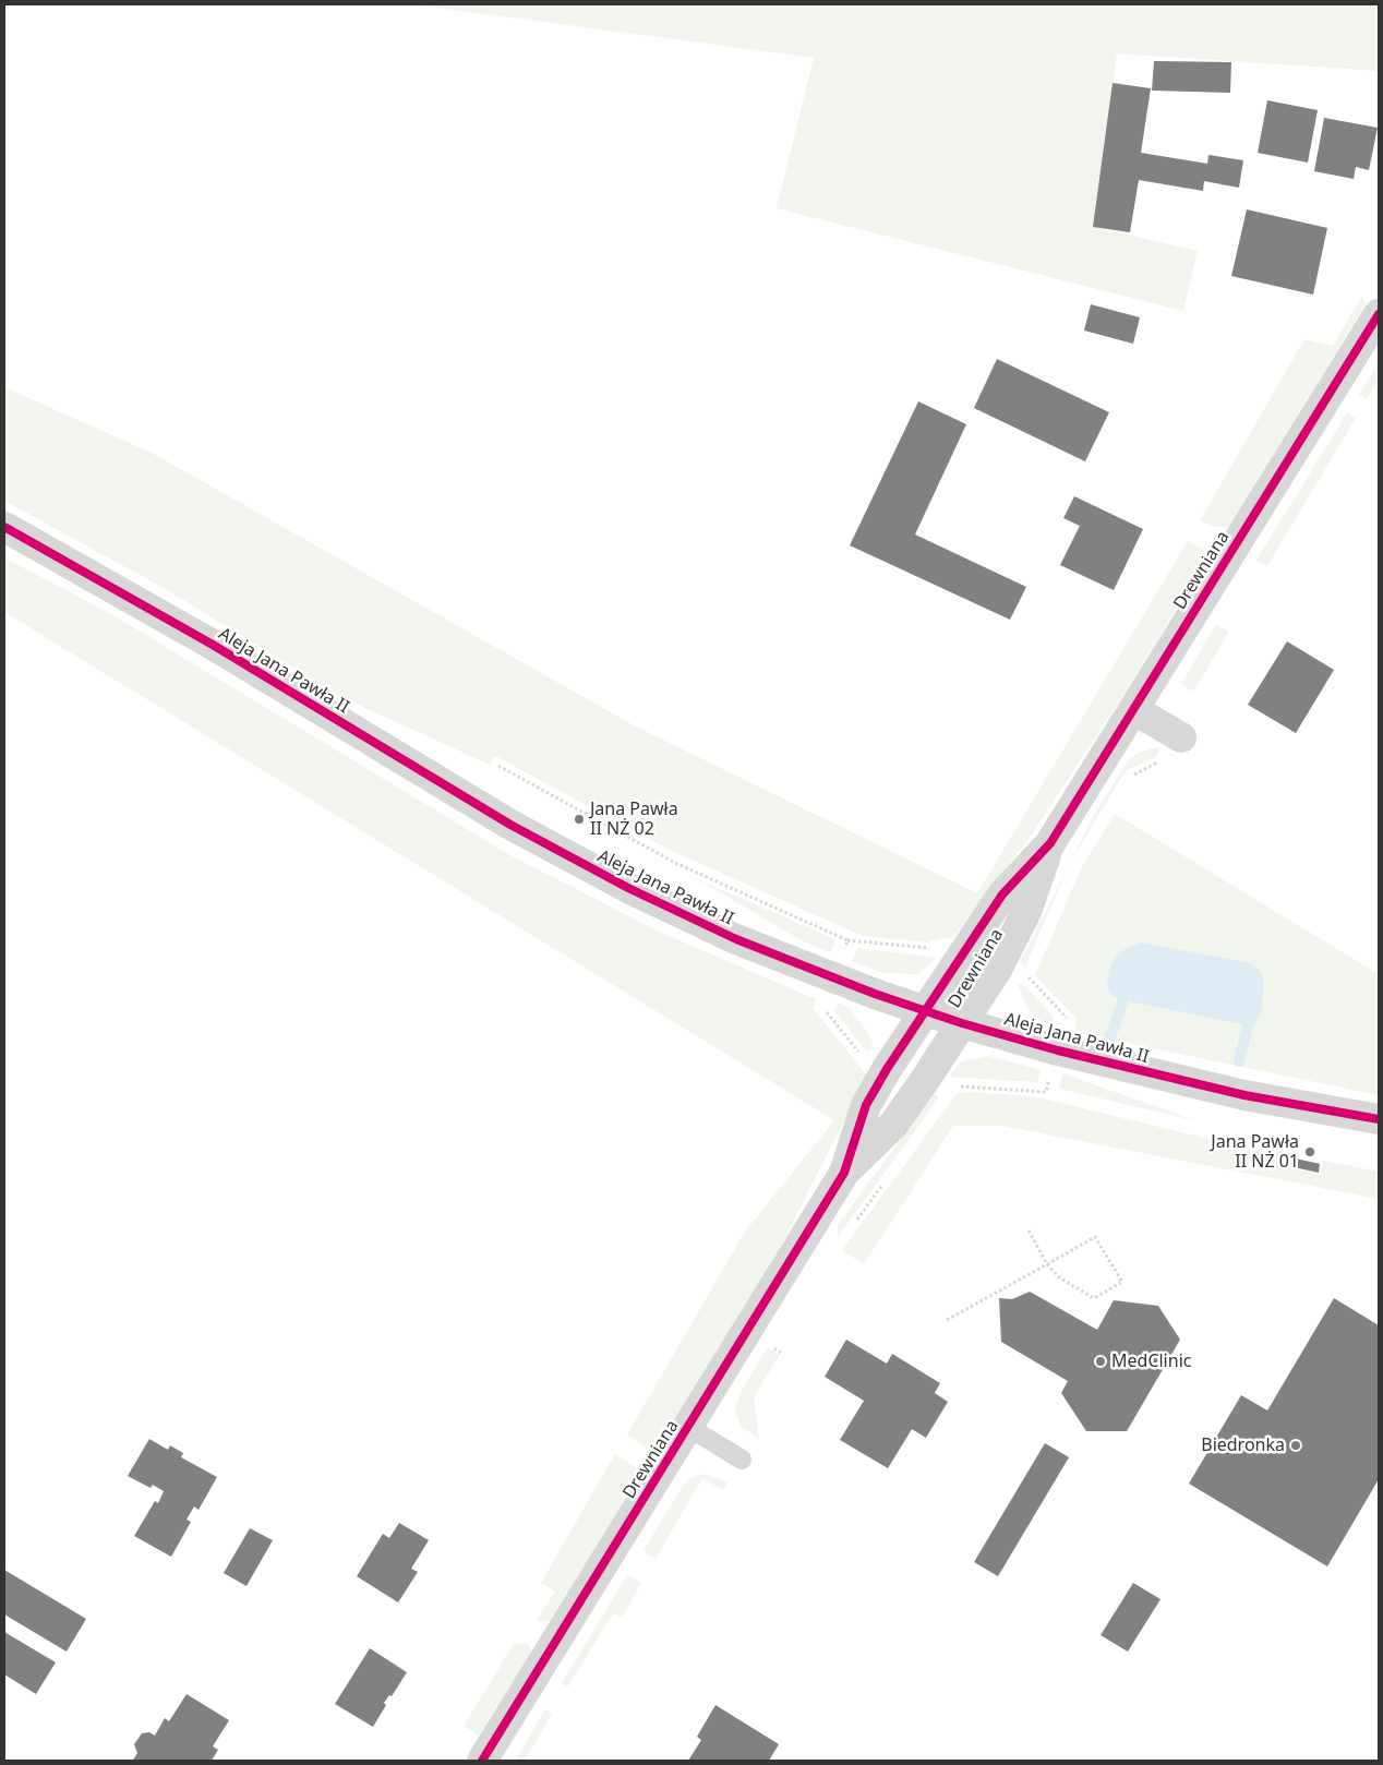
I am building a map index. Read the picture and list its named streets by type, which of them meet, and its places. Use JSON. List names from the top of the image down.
{
  "streets": {
    "street": ["Drewniana", "Aleja Jana Pawła II"]
  },
  "crossings": [
    ["Drewniana", "Aleja Jana Pawła II"]
  ],
  "places": [
    "Jana Pawła II NŻ 02",
    "Jana Pawła II NŻ 01",
    "MedClinic",
    "Biedronka"
  ]
}
